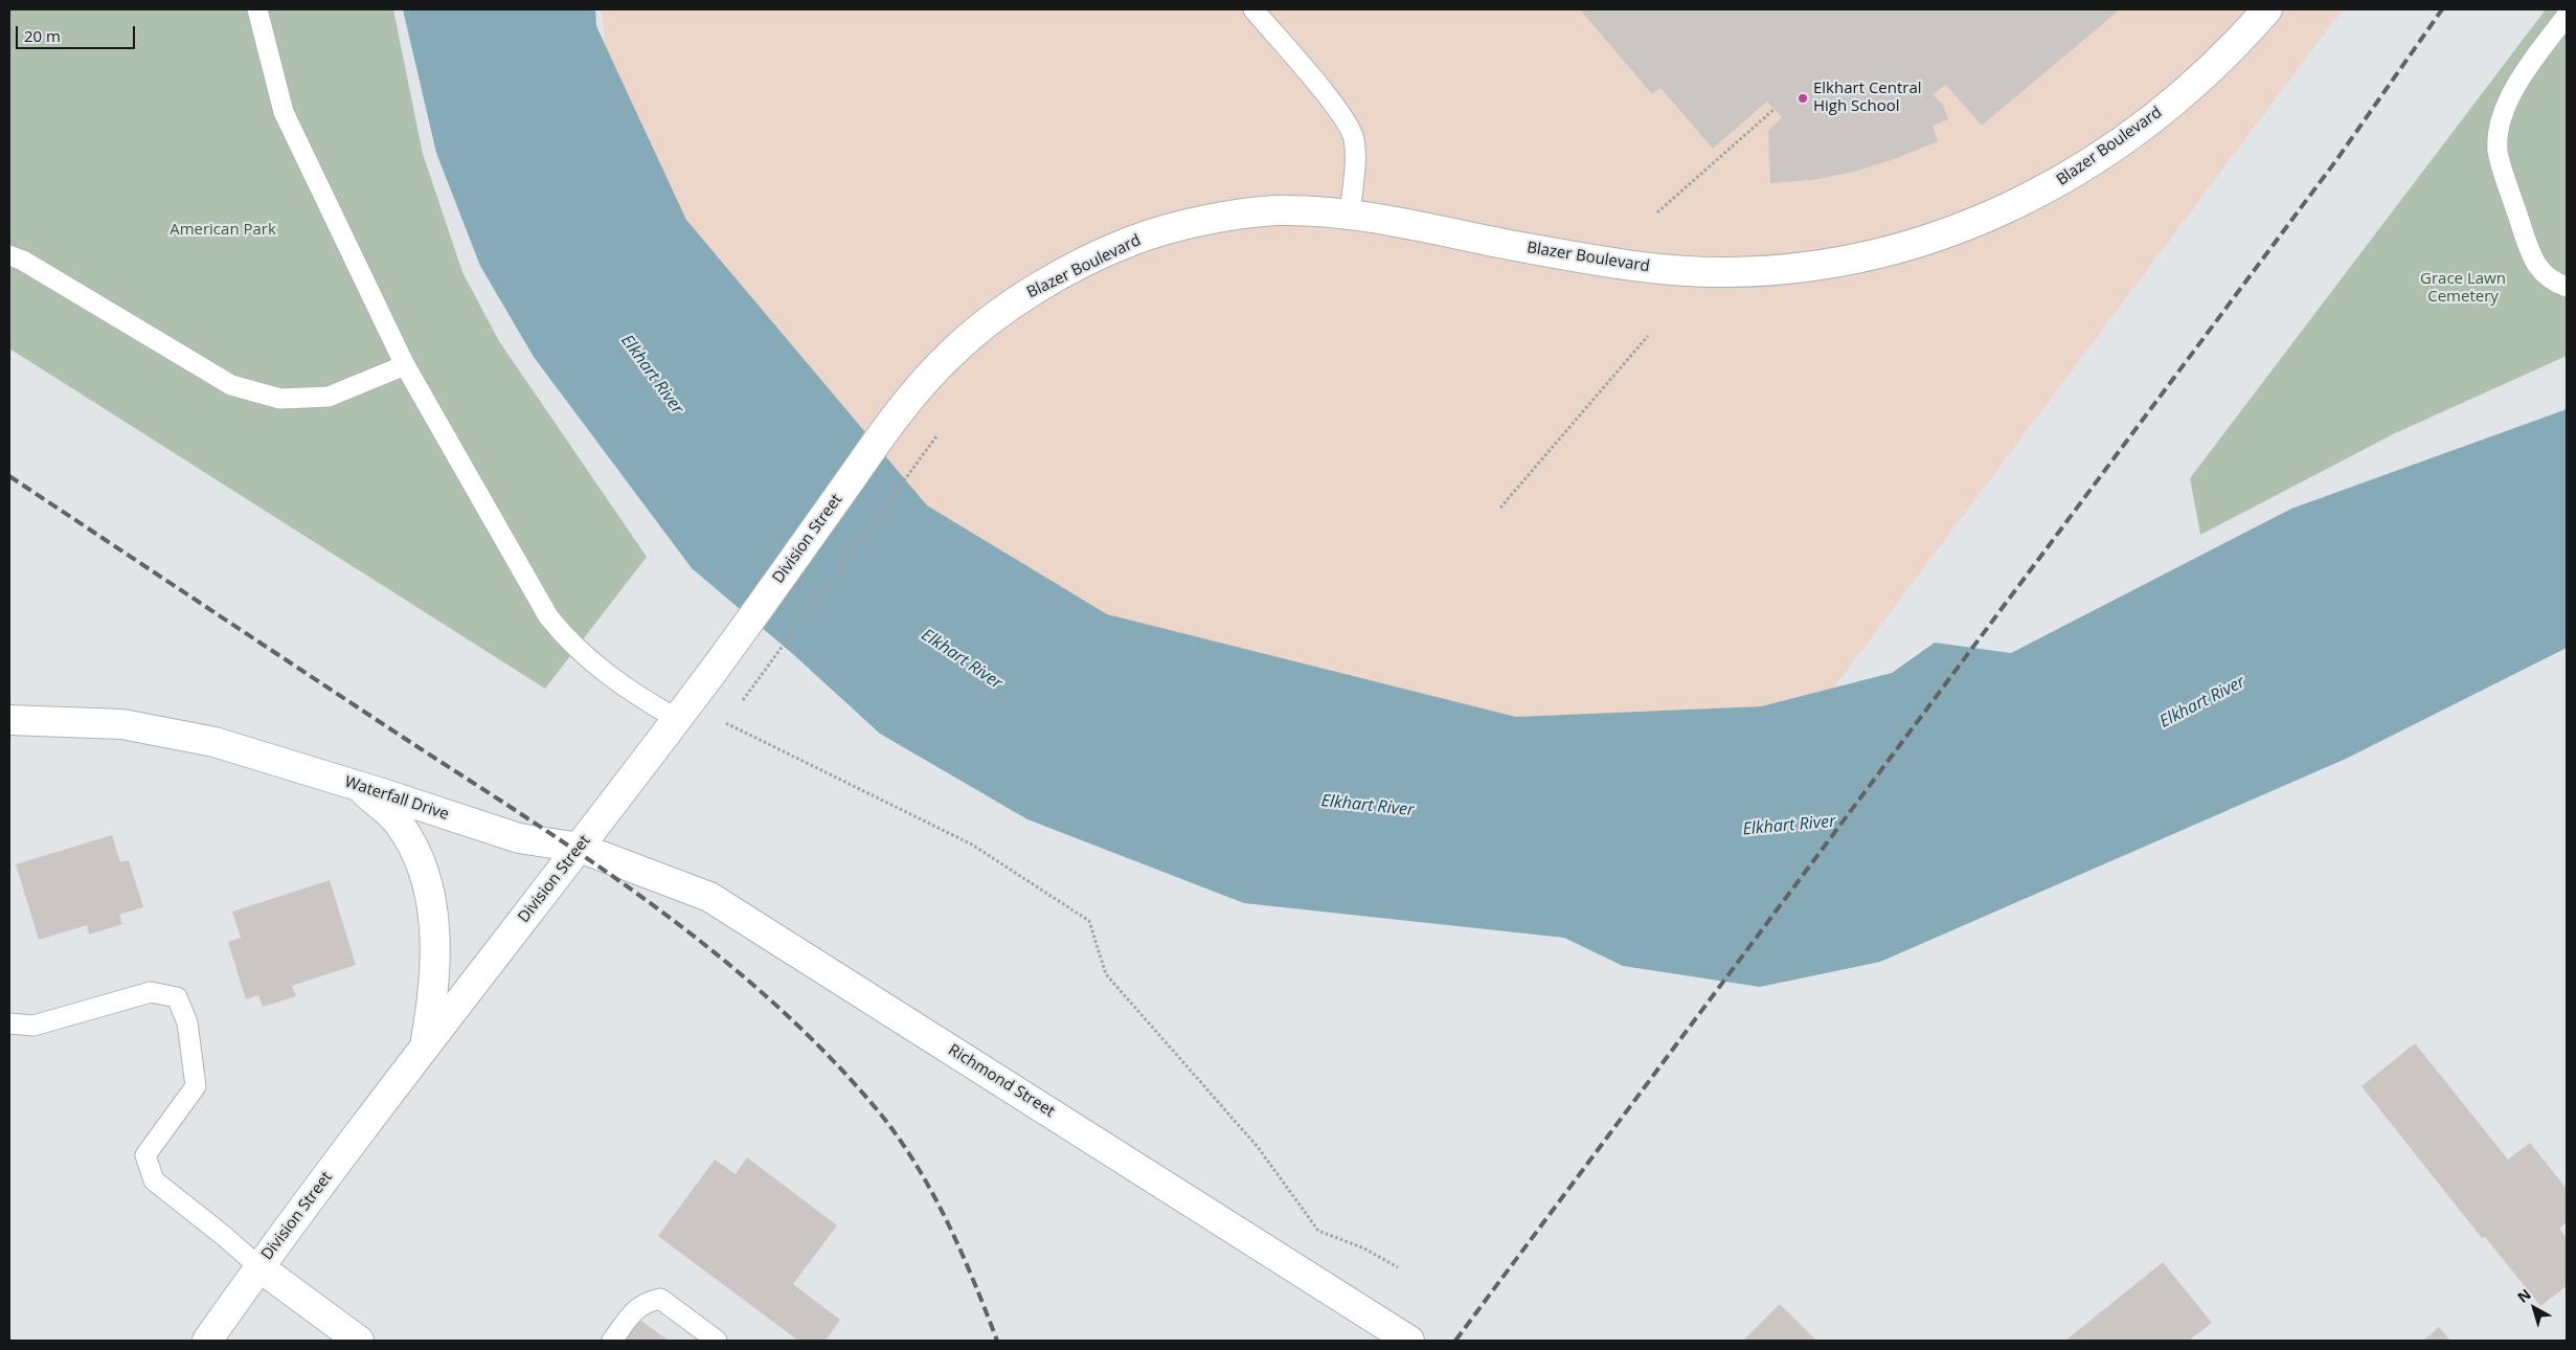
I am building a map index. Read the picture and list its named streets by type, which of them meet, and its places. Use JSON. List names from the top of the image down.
{
  "streets": {
    "main road": [
      "Blazer Boulevard",
      "Division Street",
      "Waterfall Drive",
      "Richmond Street"
    ]
  },
  "crossings": [
    ["Blazer Boulevard", "Division Street"],
    ["Division Street", "Waterfall Drive"],
    ["Division Street", "Richmond Street"],
    ["Waterfall Drive", "Richmond Street"]
  ],
  "water": ["Elkhart River"],
  "parks": ["American Park", "Grace Lawn Cemetery"],
  "places": ["Elkhart Central High School"],
  "scale_bar": "20 m",
  "north": "top left"
}
